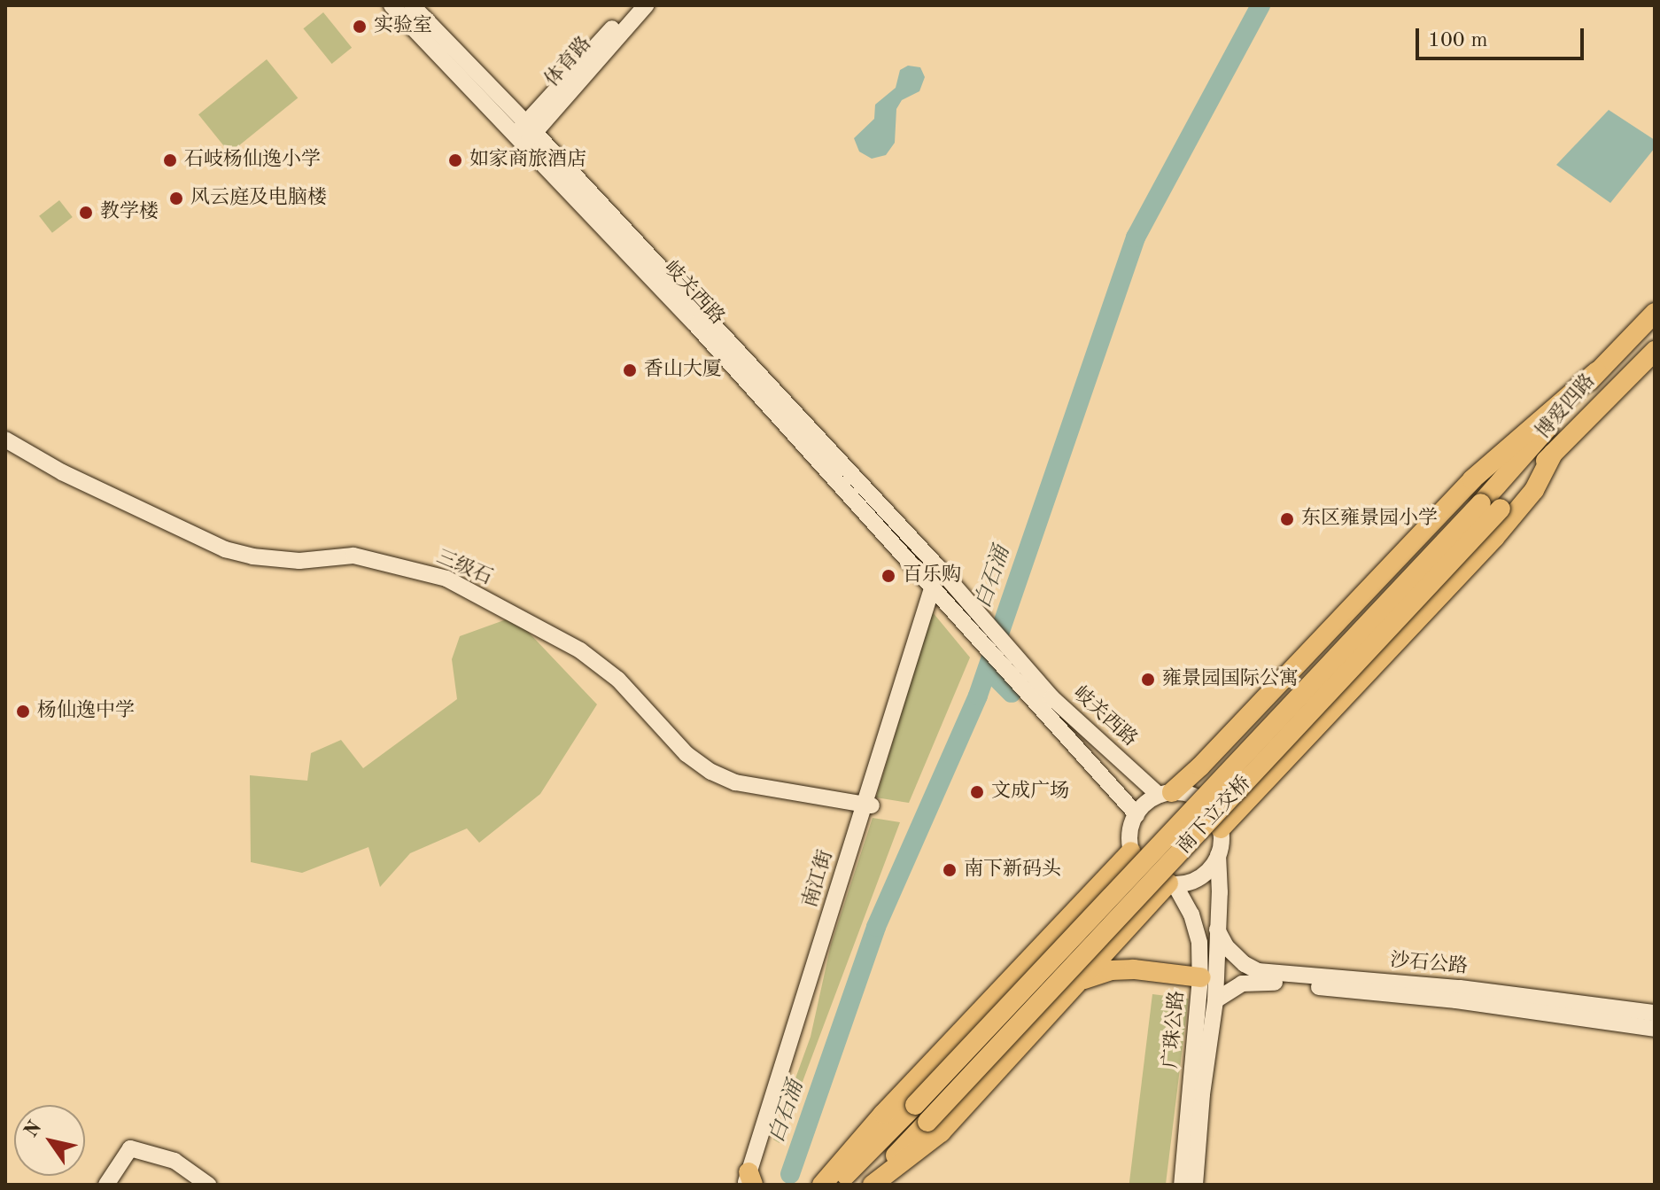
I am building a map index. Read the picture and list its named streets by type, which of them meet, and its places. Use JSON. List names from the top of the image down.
{
  "streets": {
    "highway": ["博爱四路", "南下立交桥"],
    "main road": [
      "体育路",
      "岐关西路",
      "三级石",
      "南江街",
      "沙石公路",
      "广珠公路"
    ]
  },
  "crossings": [
    ["体育路", "岐关西路"],
    ["岐关西路", "南江街"],
    ["岐关西路", "广珠公路"],
    ["博爱四路", "南下立交桥"],
    ["三级石", "南江街"],
    ["沙石公路", "广珠公路"]
  ],
  "water": ["白石涌"],
  "places": [
    "实验室",
    "石岐杨仙逸小学",
    "如家商旅酒店",
    "风云庭及电脑楼",
    "教学楼",
    "香山大厦",
    "东区雍景园小学",
    "百乐购",
    "雍景园国际公寓",
    "杨仙逸中学",
    "文成广场",
    "南下新码头"
  ],
  "scale_bar": "100 m",
  "north": "top left"
}
